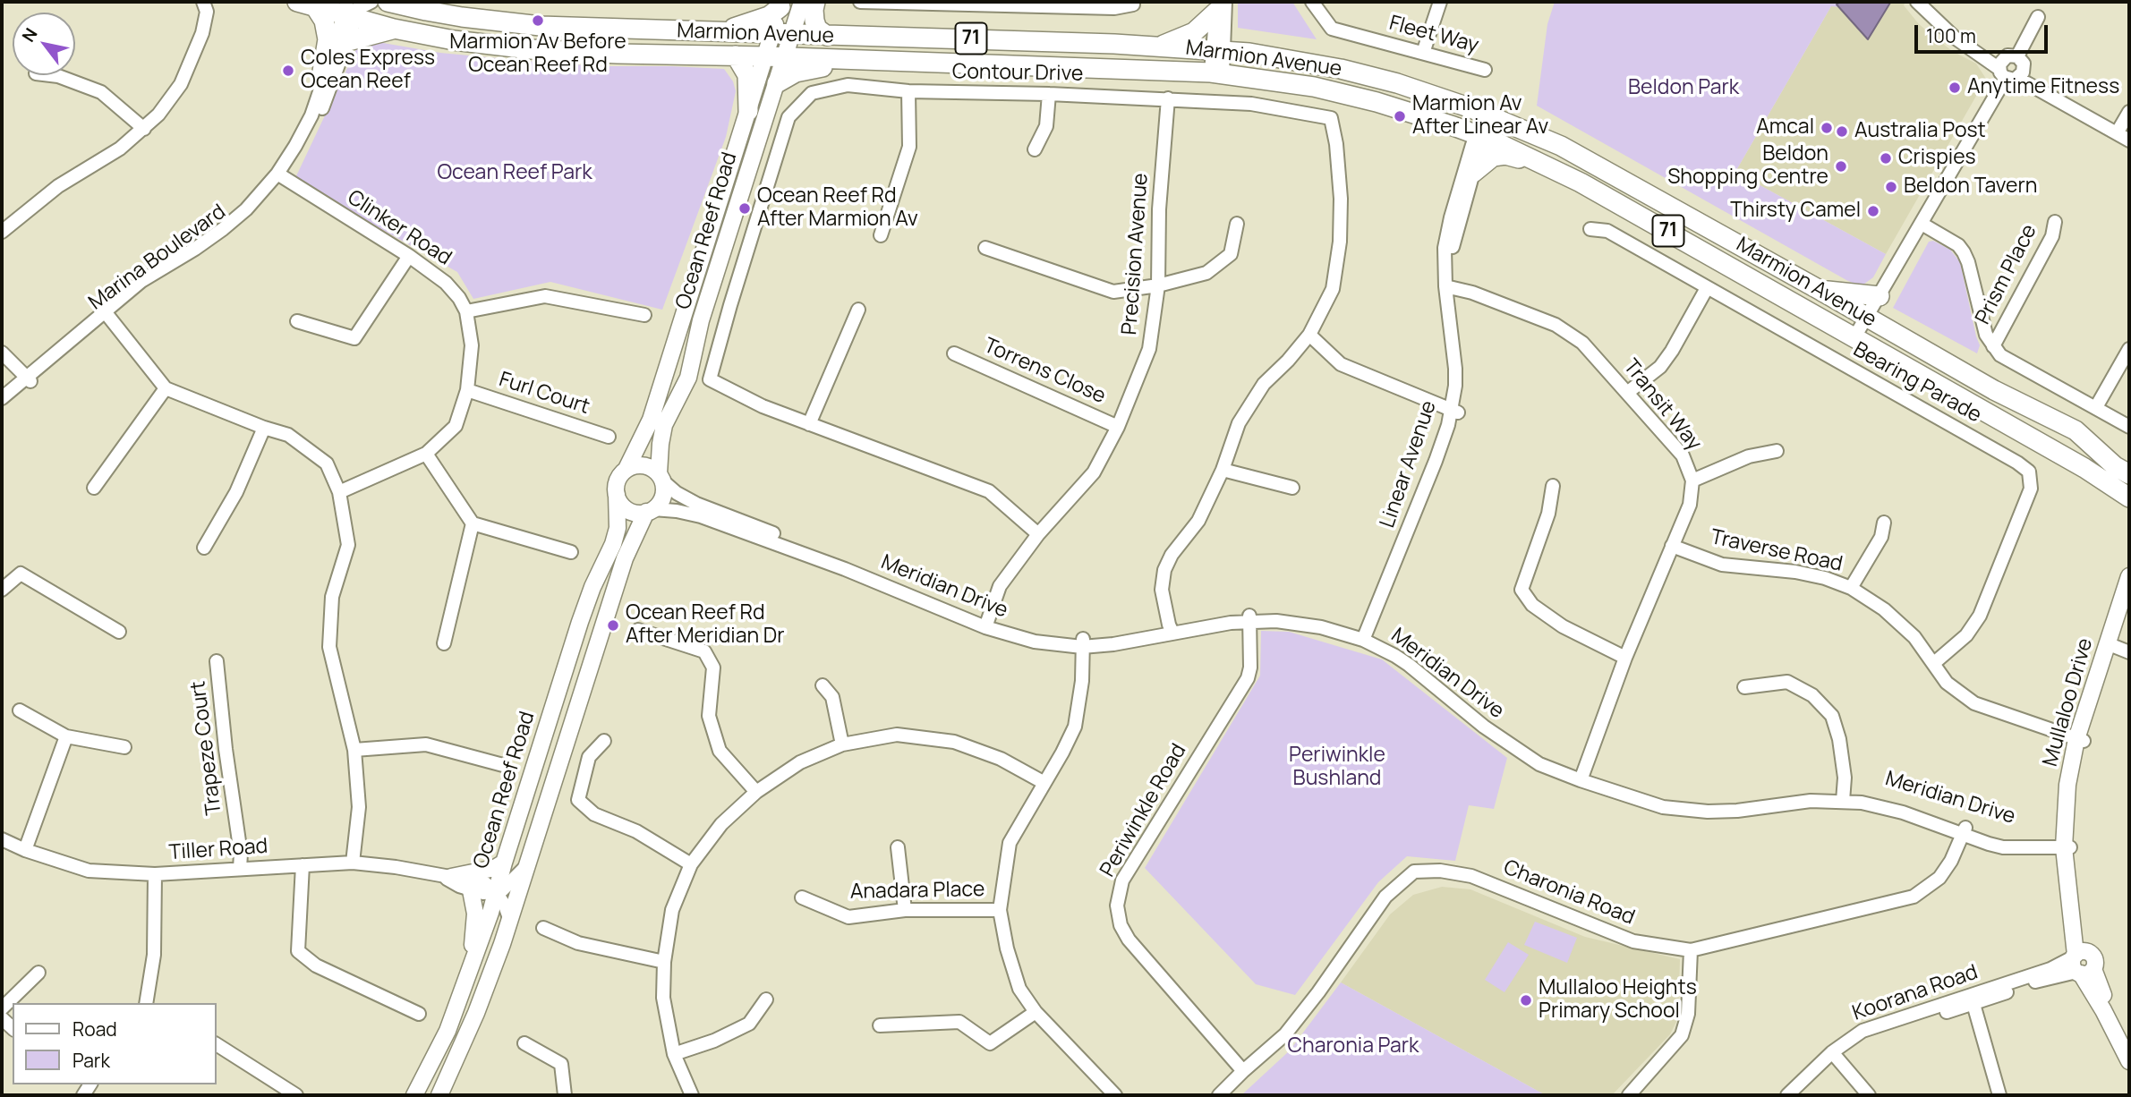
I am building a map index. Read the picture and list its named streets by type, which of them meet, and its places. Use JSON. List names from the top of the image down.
{
  "streets": {
    "highway": ["Marmion Avenue", "71"],
    "main road": ["Ocean Reef Road", "Mullaloo Drive"],
    "street": [
      "Fleet Way",
      "Contour Drive",
      "Clinker Road",
      "Precision Avenue",
      "Marina Boulevard",
      "Prism Place",
      "Torrens Close",
      "Bearing Parade",
      "Furl Court",
      "Transit Way",
      "Linear Avenue",
      "Traverse Road",
      "Meridian Drive",
      "Trapeze Court",
      "Periwinkle Road",
      "Tiller Road",
      "Anadara Place",
      "Charonia Road",
      "Koorana Road"
    ]
  },
  "crossings": [
    ["Marmion Avenue", "Ocean Reef Road"],
    ["Marmion Avenue", "Marina Boulevard"],
    ["Marmion Avenue", "Linear Avenue"],
    ["Contour Drive", "Precision Avenue"],
    ["Contour Drive", "Meridian Drive"],
    ["Clinker Road", "Marina Boulevard"],
    ["Clinker Road", "Furl Court"],
    ["Ocean Reef Road", "Meridian Drive"],
    ["Ocean Reef Road", "Tiller Road"],
    ["Precision Avenue", "Torrens Close"],
    ["Precision Avenue", "Meridian Drive"],
    ["Bearing Parade", "Traverse Road"],
    ["Transit Way", "Linear Avenue"],
    ["Transit Way", "Traverse Road"],
    ["Transit Way", "Meridian Drive"],
    ["Linear Avenue", "Meridian Drive"],
    ["Traverse Road", "Mullaloo Drive"],
    ["Meridian Drive", "Mullaloo Drive"],
    ["Meridian Drive", "Periwinkle Road"],
    ["Meridian Drive", "Charonia Road"],
    ["Mullaloo Drive", "Koorana Road"],
    ["Trapeze Court", "Tiller Road"],
    ["Periwinkle Road", "Charonia Road"]
  ],
  "parks": [
    "Beldon Park",
    "Ocean Reef Park",
    "Periwinkle Bushland",
    "Charonia Park"
  ],
  "places": [
    "Marmion Av Before Ocean Reef Rd",
    "Coles Express Ocean Reef",
    "Anytime Fitness",
    "Marmion Av After Linear Av",
    "Amcal",
    "Australia Post",
    "Crispies",
    "Beldon Shopping Centre",
    "Beldon Tavern",
    "Ocean Reef Rd After Marmion Av",
    "Thirsty Camel",
    "Ocean Reef Rd After Meridian Dr",
    "Mullaloo Heights Primary School"
  ],
  "legend": ["Road", "Park"],
  "scale_bar": "100 m",
  "north": "top left"
}
